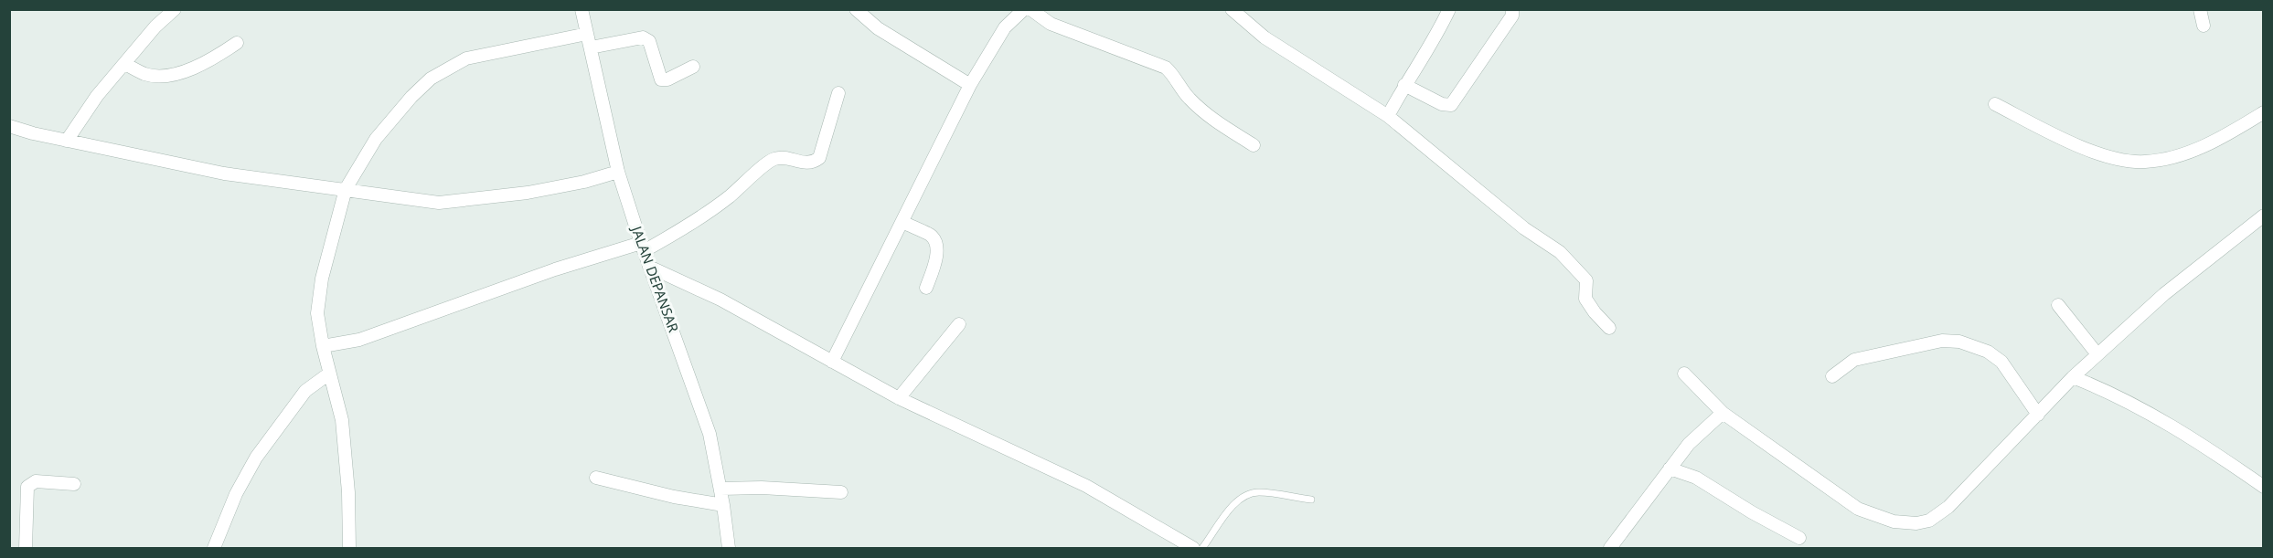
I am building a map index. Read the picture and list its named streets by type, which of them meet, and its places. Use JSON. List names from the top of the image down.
{
  "streets": {
    "street": ["JALAN DEPANSAR"]
  }
}
